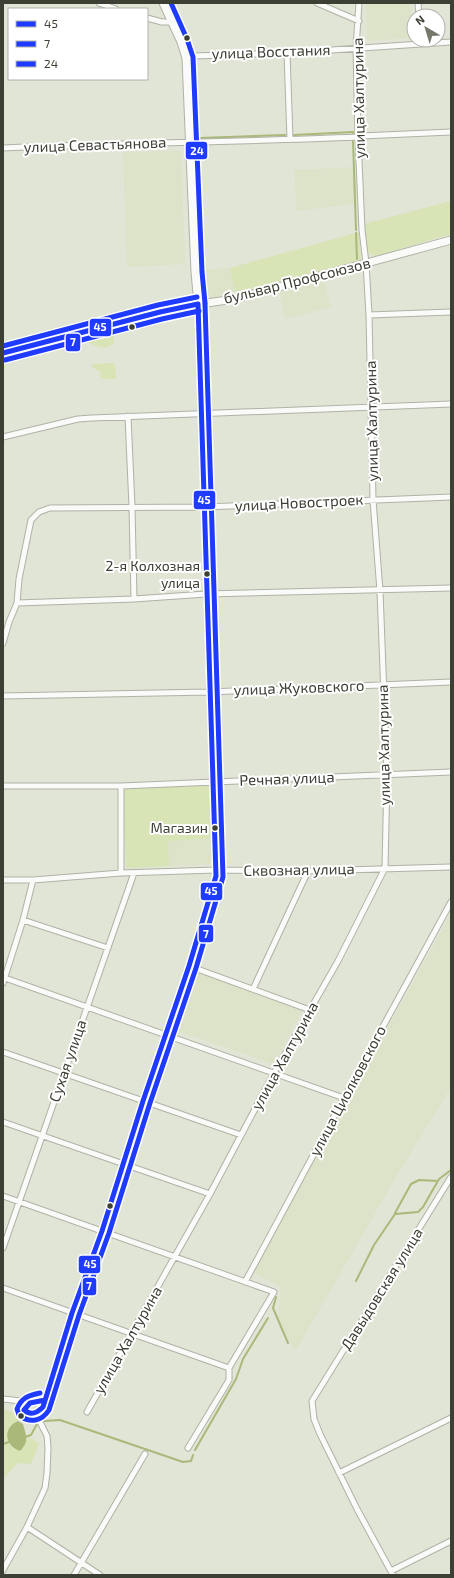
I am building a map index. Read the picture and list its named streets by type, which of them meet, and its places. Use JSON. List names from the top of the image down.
{
  "streets": {
    "main road": ["бульвар Профсоюзов"],
    "street": [
      "улица Восстания",
      "улица Халтурина",
      "улица Севастьянова",
      "улица Новостроек",
      "улица Жуковского",
      "Речная улица",
      "Сквозная улица",
      "Сухая улица",
      "улица Циолковского",
      "Давыдовская улица"
    ]
  },
  "crossings": [
    ["улица Восстания", "улица Халтурина"],
    ["улица Халтурина", "улица Севастьянова"],
    ["улица Халтурина", "бульвар Профсоюзов"],
    ["улица Халтурина", "улица Новостроек"],
    ["улица Халтурина", "улица Жуковского"],
    ["улица Халтурина", "Речная улица"],
    ["улица Халтурина", "Сквозная улица"],
    ["Сквозная улица", "Сухая улица"]
  ],
  "places": ["2-я Колхозная улица", "Магазин"],
  "lines": ["transit line 24", "transit line 45", "transit line 7"],
  "legend": ["45", "7", "24"],
  "north": "top left"
}
